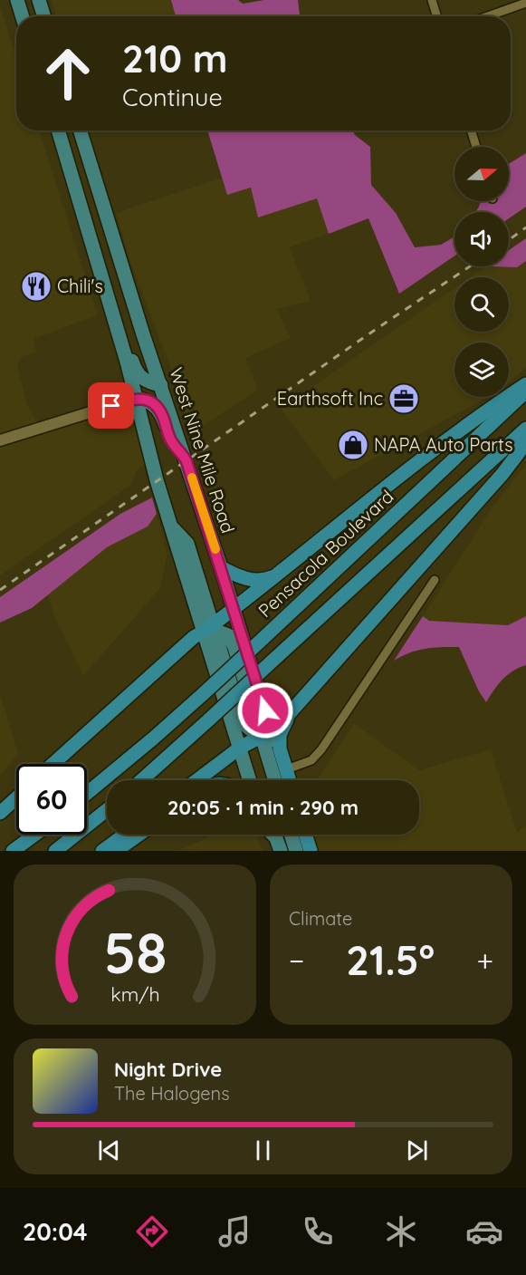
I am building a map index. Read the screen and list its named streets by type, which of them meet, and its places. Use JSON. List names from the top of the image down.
{
  "streets": {
    "highway": ["Pensacola Boulevard"],
    "main road": ["West Nine Mile Road"]
  },
  "places": {
    "restaurant": ["Chili's"],
    "office": ["Earthsoft Inc"],
    "shop": ["NAPA Auto Parts"]
  },
  "north": "right",
  "page": {
    "turn": ["210 m", "Continue"],
    "limit": "60",
    "trip": "20:05 · 1 min · 290 m",
    "tile": "Climate",
    "heat": ["−", "21.5°", "+"],
    "song": ["Night Drive", "The Halogens"],
    "tabs": "20:04",
    "gauge": ["58", "km/h"]
  }
}
